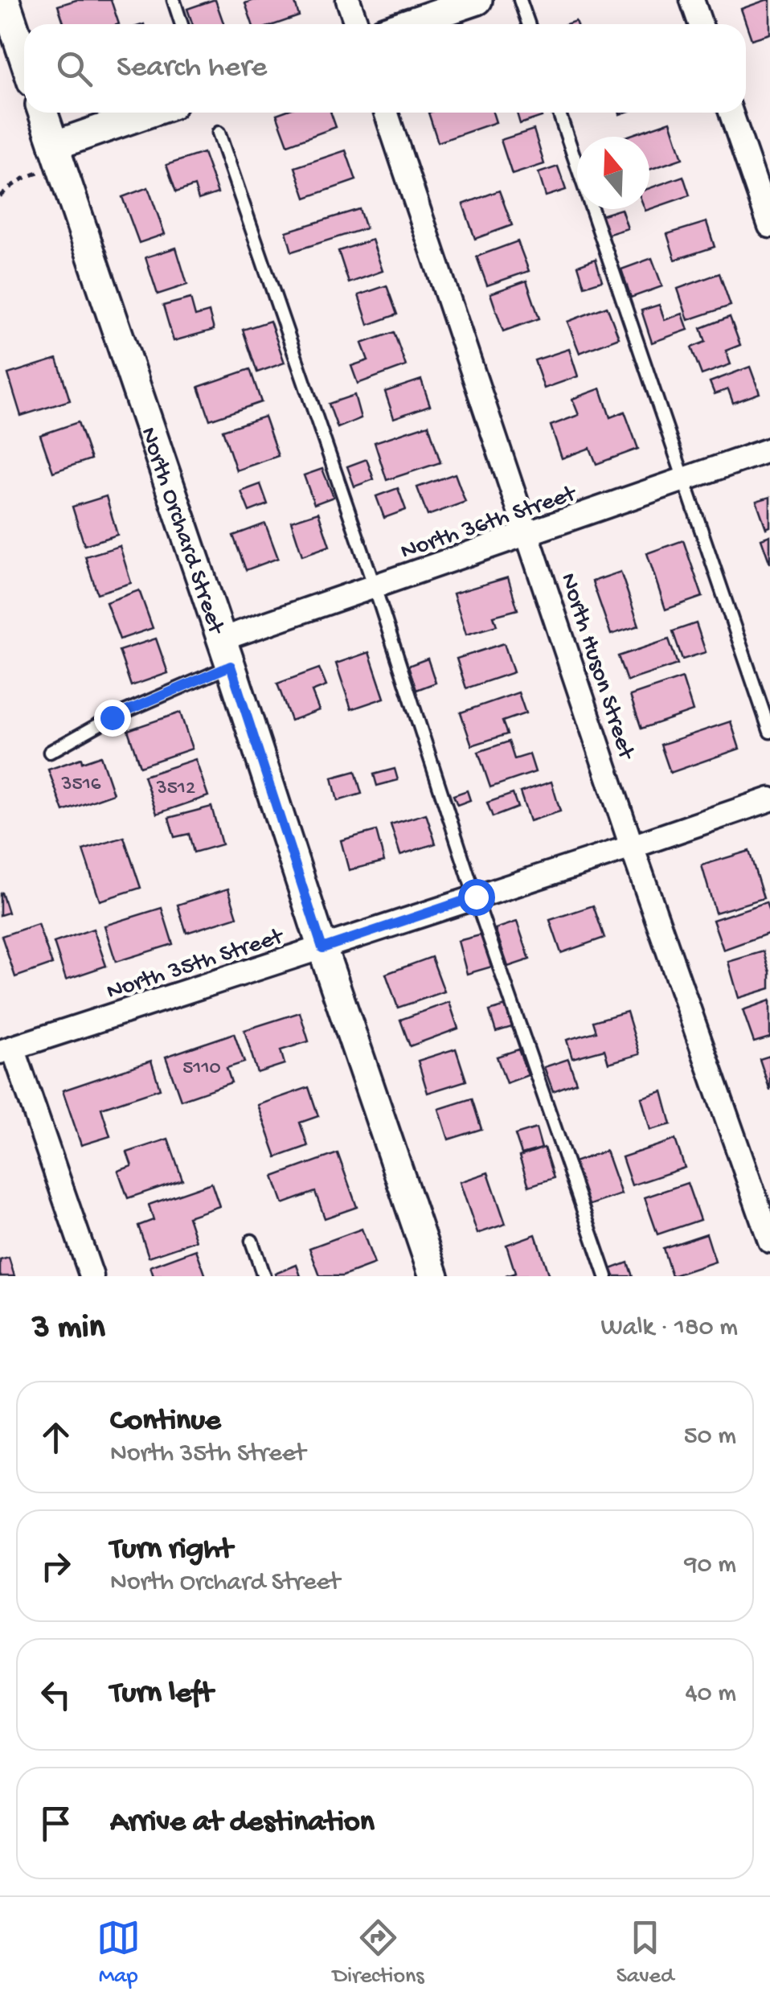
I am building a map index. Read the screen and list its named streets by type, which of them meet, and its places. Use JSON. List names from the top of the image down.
{
  "streets": {
    "street": [
      "North 36th Street",
      "North Orchard Street",
      "North Huson Street",
      "North 35th Street"
    ]
  },
  "crossings": [
    ["North 36th Street", "North Orchard Street"],
    ["North 36th Street", "North Huson Street"],
    ["North Orchard Street", "North 35th Street"],
    ["North Huson Street", "North 35th Street"]
  ],
  "house_numbers": ["3516", "3512", "5110"],
  "north": "top",
  "page": {
    "search": "Search here",
    "heading": ["3 min", "Walk · 180 m"],
    "list": [
      ["Continue", "North 35th Street", "50 m"],
      ["Turn right", "North Orchard Street", "90 m"],
      ["Turn left", "40 m"],
      "Arrive at destination"
    ],
    "nav": ["Map", "Directions", "Saved"]
  }
}
